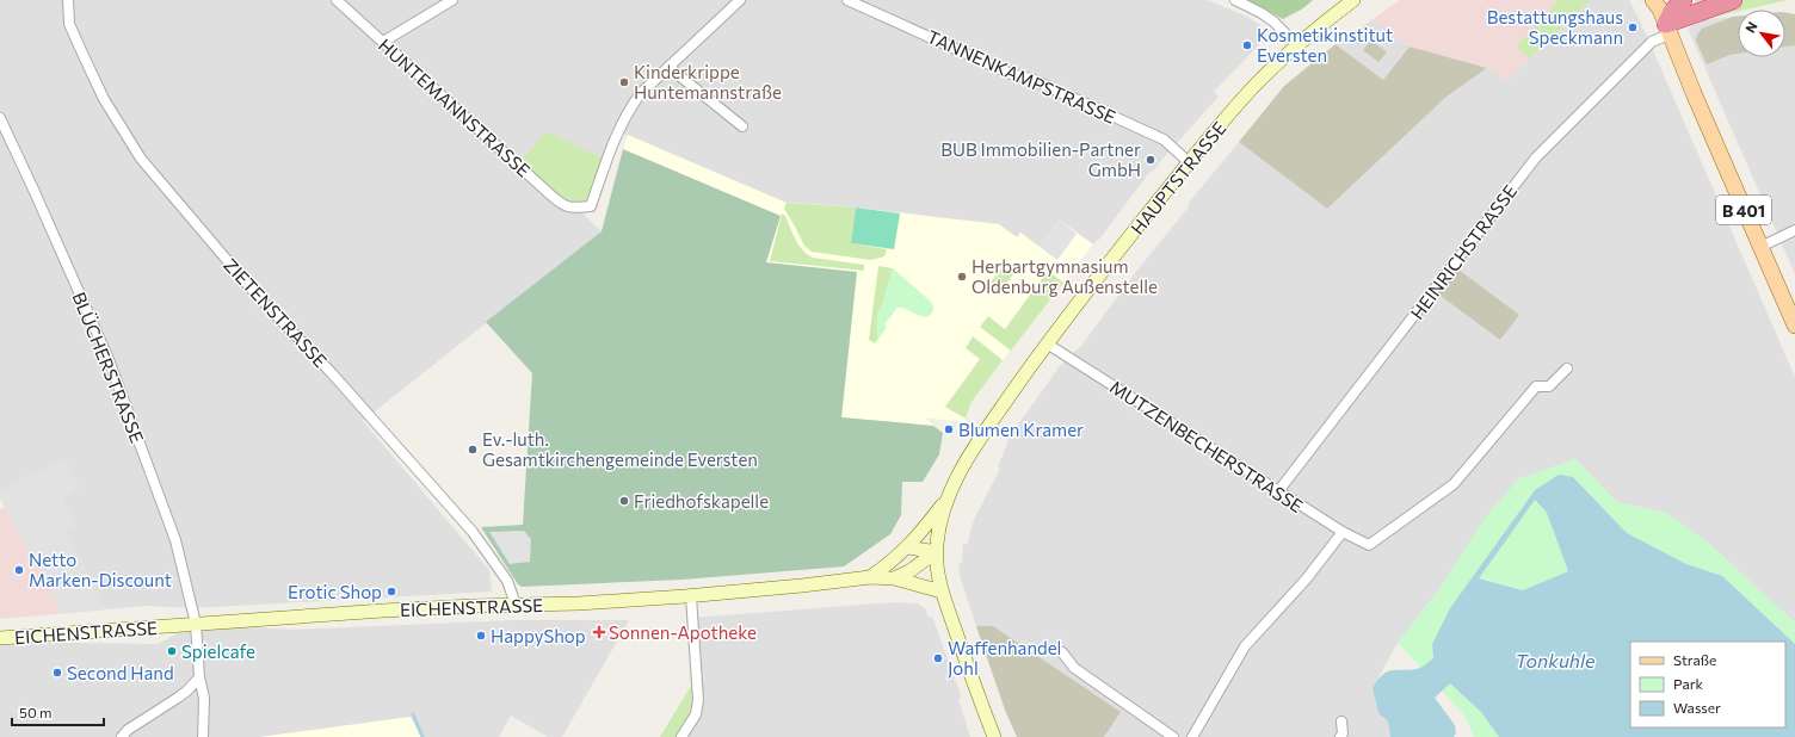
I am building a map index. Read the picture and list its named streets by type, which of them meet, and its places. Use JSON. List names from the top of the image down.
{
  "streets": {
    "main road": ["HAUPTSTRASSE", "B 401", "EICHENSTRASSE"],
    "street": [
      "TANNENKAMPSTRASSE",
      "HUNTEMANNSTRASSE",
      "HEINRICHSTRASSE",
      "ZIETENSTRASSE",
      "BLÜCHERSTRASSE",
      "MUTZENBECHERSTRASSE"
    ]
  },
  "crossings": [
    ["TANNENKAMPSTRASSE", "HAUPTSTRASSE"],
    ["HAUPTSTRASSE", "MUTZENBECHERSTRASSE"],
    ["HAUPTSTRASSE", "EICHENSTRASSE"],
    ["B 401", "HEINRICHSTRASSE"],
    ["HEINRICHSTRASSE", "MUTZENBECHERSTRASSE"],
    ["ZIETENSTRASSE", "EICHENSTRASSE"],
    ["BLÜCHERSTRASSE", "EICHENSTRASSE"]
  ],
  "water": ["Tonkuhle"],
  "places": {
    "other": [
      "Bestattungshaus Speckmann",
      "Kosmetikinstitut Eversten",
      "Kinderkrippe Huntemannstraße",
      "BUB Immobilien-Partner GmbH",
      "Herbartgymnasium Oldenburg Außenstelle",
      "Blumen Kramer",
      "Ev.-luth. Gesamtkirchengemeinde Eversten",
      "Friedhofskapelle",
      "Netto Marken-Discount",
      "Erotic Shop",
      "HappyShop",
      "Spielcafe",
      "Waffenhandel Johl",
      "Second Hand"
    ],
    "health": ["Sonnen-Apotheke"]
  },
  "legend": ["Straße", "Park", "Wasser"],
  "scale_bar": "50 m",
  "north": "top left"
}
